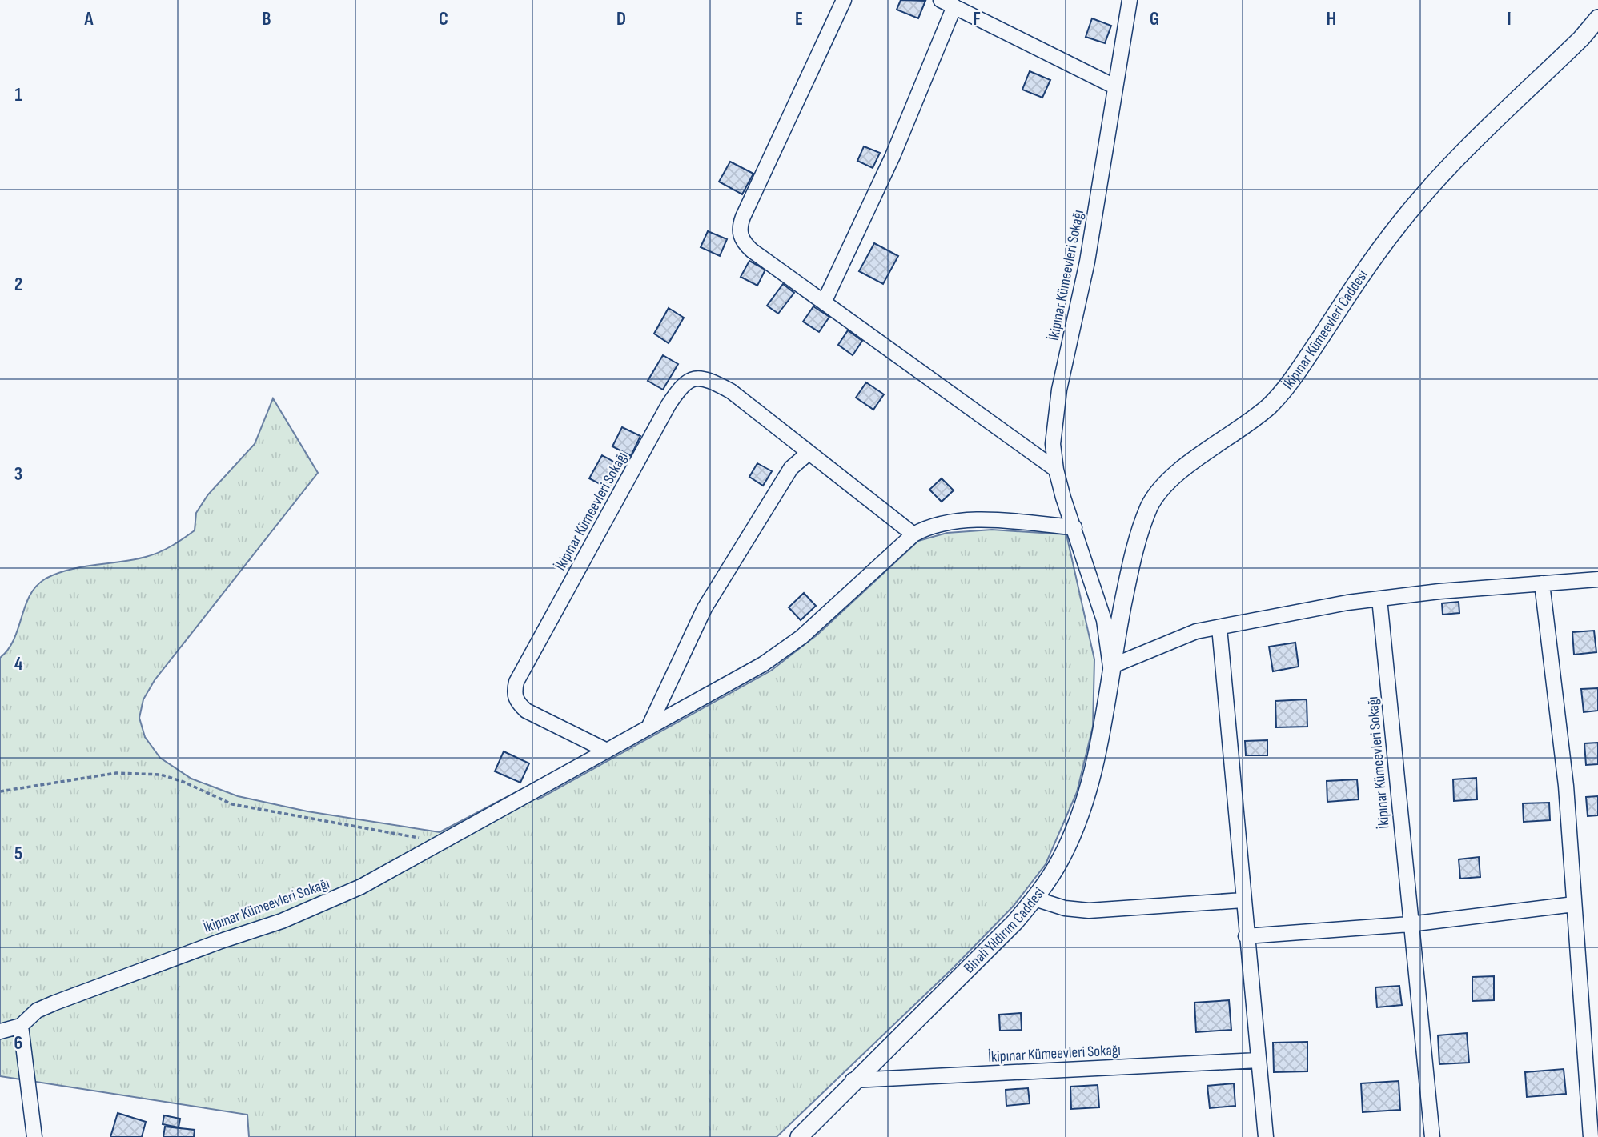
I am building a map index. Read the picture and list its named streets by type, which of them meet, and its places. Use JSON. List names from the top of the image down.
{
  "streets": {
    "street": ["İkipınar Kümeevleri Sokağı", "İkipınar Kümeevleri Caddesi", "Binali Yıldırım Caddesi"]
  },
  "crossings": [
    ["İkipınar Kümeevleri Sokağı", "İkipınar Kümeevleri Caddesi"],
    ["İkipınar Kümeevleri Sokağı", "Binali Yıldırım Caddesi"],
    ["İkipınar Kümeevleri Caddesi", "Binali Yıldırım Caddesi"]
  ],
  "grid": {
    "columns": [
      "A",
      "B",
      "C",
      "D",
      "E",
      "F",
      "G",
      "H",
      "I"
    ],
    "rows": [
      "1",
      "2",
      "3",
      "4",
      "5",
      "6"
    ]
  }
}
